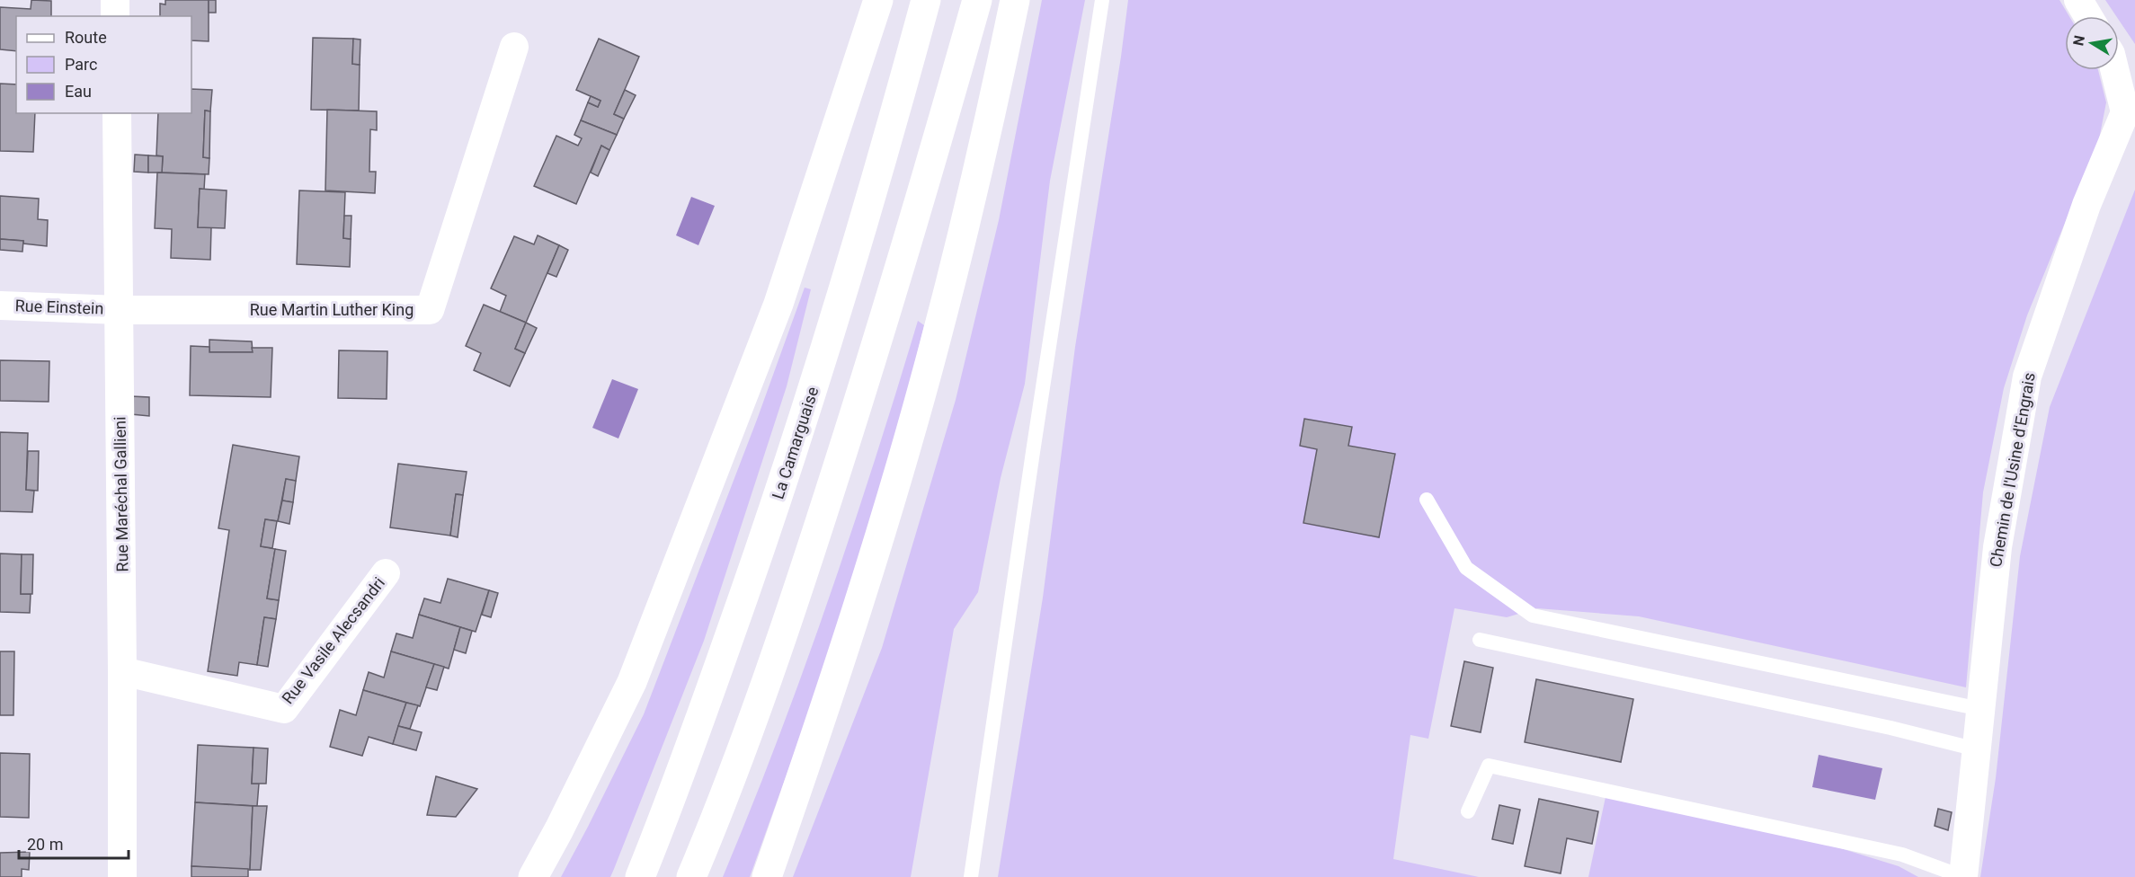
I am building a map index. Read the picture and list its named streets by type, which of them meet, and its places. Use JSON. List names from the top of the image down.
{
  "streets": {
    "highway": ["La Camarguaise"],
    "street": [
      "Rue Einstein",
      "Rue Martin Luther King",
      "Chemin de l'Usine d'Engrais",
      "Rue Maréchal Gallieni",
      "Rue Vasile Alecsandri"
    ]
  },
  "crossings": [
    ["Rue Einstein", "Rue Martin Luther King"],
    ["Rue Einstein", "Rue Maréchal Gallieni"],
    ["Rue Martin Luther King", "Rue Maréchal Gallieni"],
    ["Rue Maréchal Gallieni", "Rue Vasile Alecsandri"]
  ],
  "legend": ["Route", "Parc", "Eau"],
  "scale_bar": "20 m",
  "north": "left"
}
